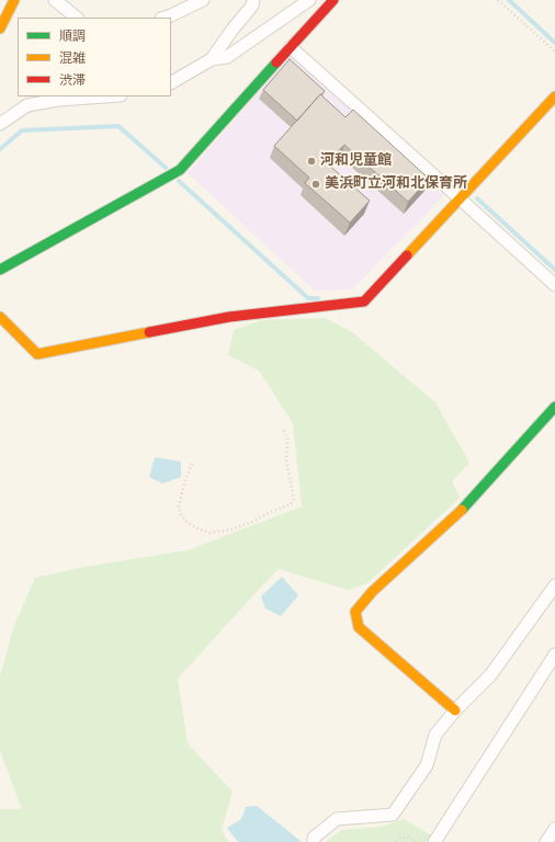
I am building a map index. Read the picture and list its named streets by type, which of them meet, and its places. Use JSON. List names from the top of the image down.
{
  "places": ["河和児童館", "美浜町立河和北保育所"],
  "legend": ["順調", "混雑", "渋滞"]
}
